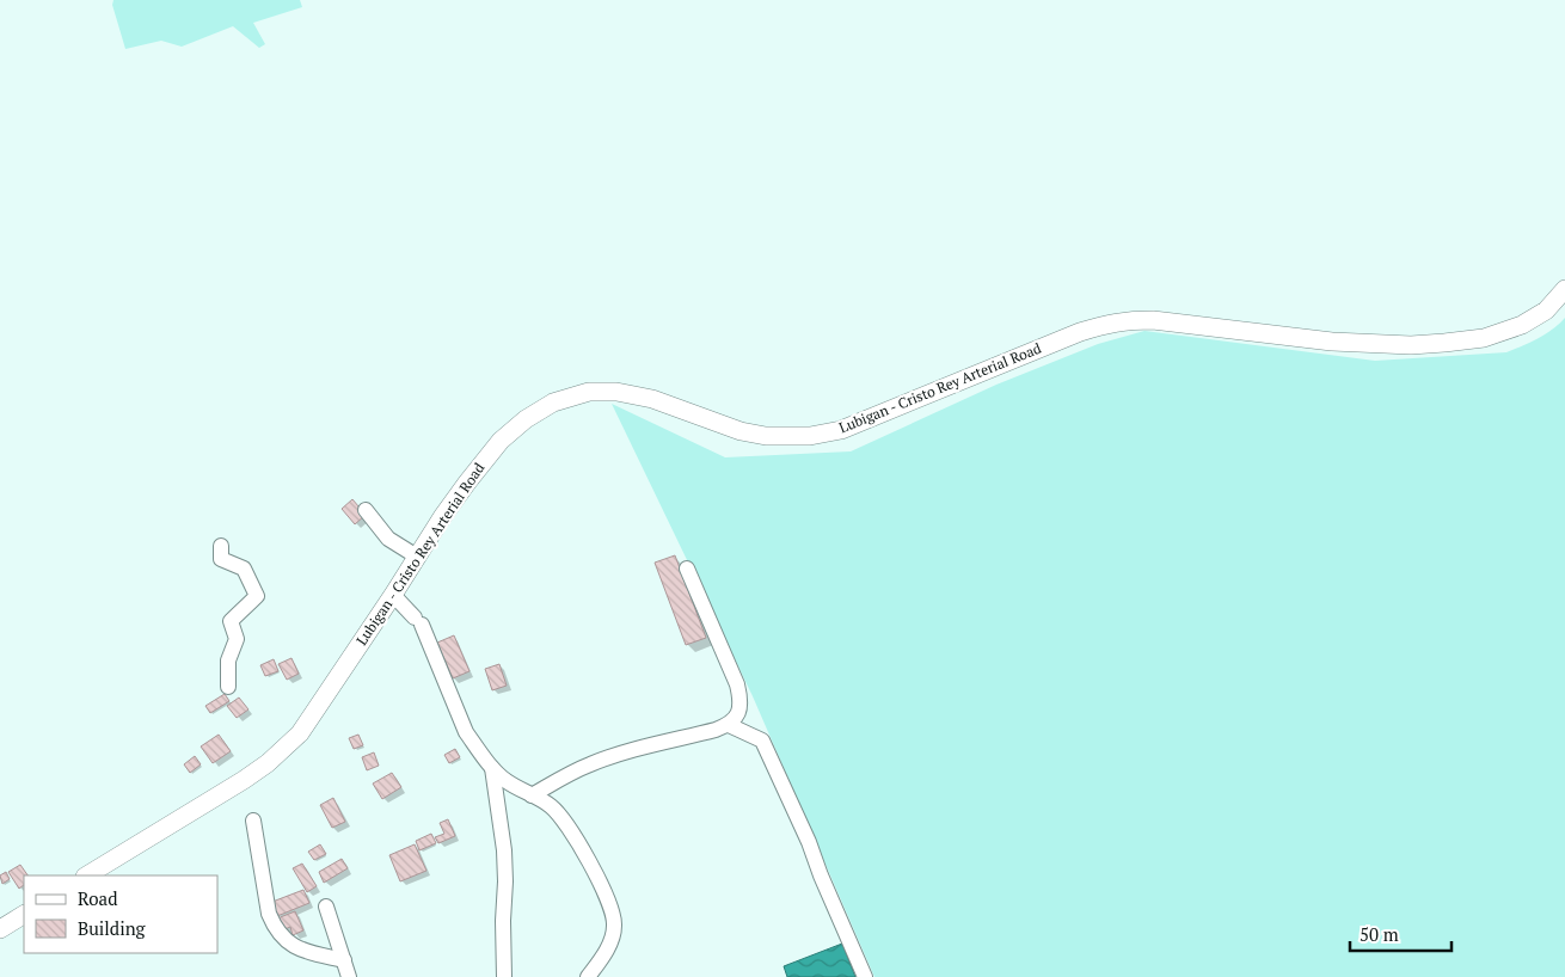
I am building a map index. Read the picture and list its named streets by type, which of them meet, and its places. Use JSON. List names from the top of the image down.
{
  "streets": {
    "main road": ["Lubigan - Cristo Rey Arterial Road"]
  },
  "legend": ["Road", "Building"],
  "scale_bar": "50 m"
}
